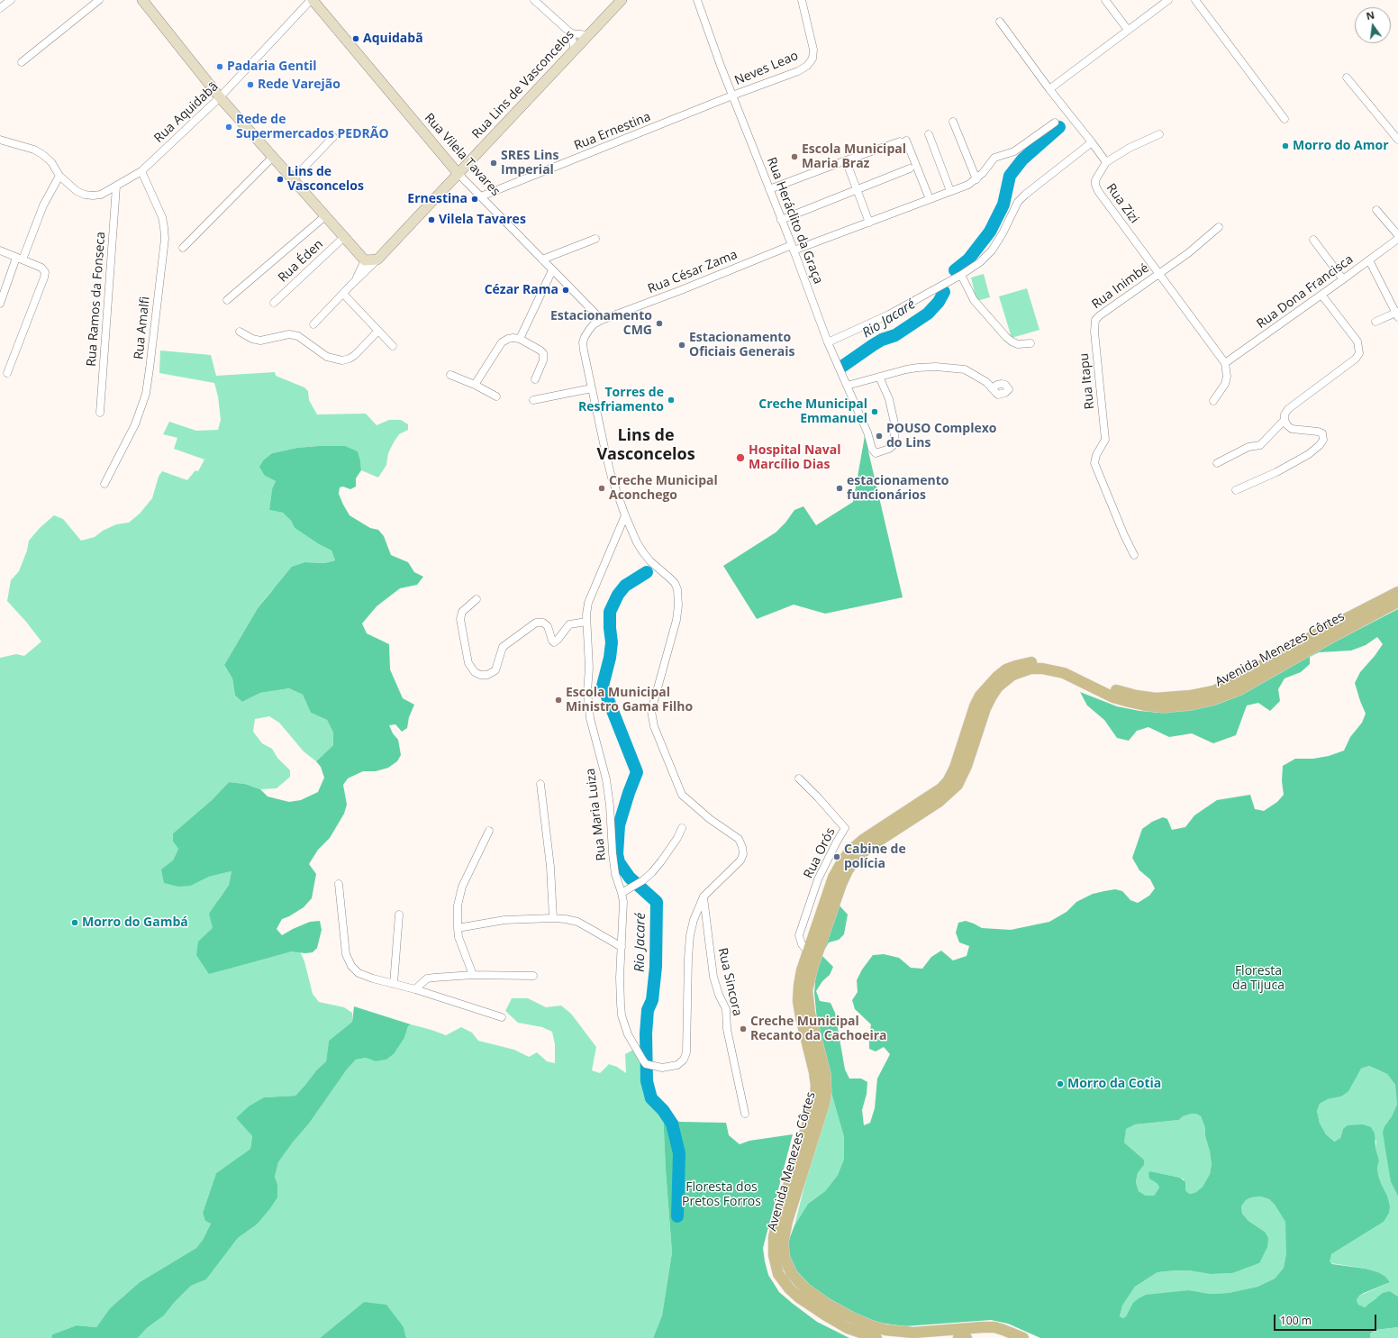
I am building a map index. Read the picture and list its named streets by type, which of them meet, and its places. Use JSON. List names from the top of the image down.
{
  "streets": {
    "main road": ["Avenida Menezes Côrtes"],
    "street": [
      "Neves Leao",
      "Rua Lins de Vasconcelos",
      "Rua Aquidabã",
      "Rua Ernestina",
      "Rua Vilela Tavares",
      "Rua Zizi",
      "Rua Heráclito da Graça",
      "Rua Éden",
      "Rua César Zama",
      "Rua Inimbé",
      "Rua Dona Francisca",
      "Rua Ramos da Fonseca",
      "Rua Amalfi",
      "Rua Itapu",
      "Rua Maria Luiza",
      "Rua Orós",
      "Rua Sincora"
    ]
  },
  "crossings": [
    ["Neves Leao", "Rua Ernestina"],
    ["Neves Leao", "Rua Heráclito da Graça"],
    ["Rua Lins de Vasconcelos", "Rua Vilela Tavares"],
    ["Rua Aquidabã", "Rua Vilela Tavares"],
    ["Rua Aquidabã", "Rua Ramos da Fonseca"],
    ["Rua Aquidabã", "Rua Amalfi"],
    ["Rua Ernestina", "Rua Vilela Tavares"],
    ["Rua Ernestina", "Rua Heráclito da Graça"],
    ["Rua Vilela Tavares", "Rua César Zama"],
    ["Rua Zizi", "Rua Inimbé"],
    ["Rua Zizi", "Rua Dona Francisca"],
    ["Rua Heráclito da Graça", "Rua César Zama"],
    ["Rua Inimbé", "Rua Itapu"],
    ["Avenida Menezes Côrtes", "Rua Orós"],
    ["Rua Maria Luiza", "Rua Sincora"]
  ],
  "districts": ["Lins de Vasconcelos"],
  "water": ["Rio Jacaré"],
  "parks": ["Floresta da Tijuca", "Floresta dos Pretos Forros"],
  "places": [
    "Aquidabã",
    "Padaria Gentil",
    "Rede Varejão",
    "Rede de Supermercados PEDRÃO",
    "Morro do Amor",
    "Escola Municipal Maria Braz",
    "SRES Lins Imperial",
    "Lins de Vasconcelos",
    "Ernestina",
    "Vilela Tavares",
    "Cézar Rama",
    "Estacionamento CMG",
    "Estacionamento Oficiais Generais",
    "Torres de Resfriamento",
    "Creche Municipal Emmanuel",
    "POUSO Complexo do Lins",
    "Hospital Naval Marcílio Dias",
    "Creche Municipal Aconchego",
    "estacionamento funcionários",
    "Escola Municipal Ministro Gama Filho",
    "Cabine de polícia",
    "Morro do Gambá",
    "Creche Municipal Recanto da Cachoeira",
    "Morro da Cotia"
  ],
  "scale_bar": "100 m",
  "north": "top"
}
